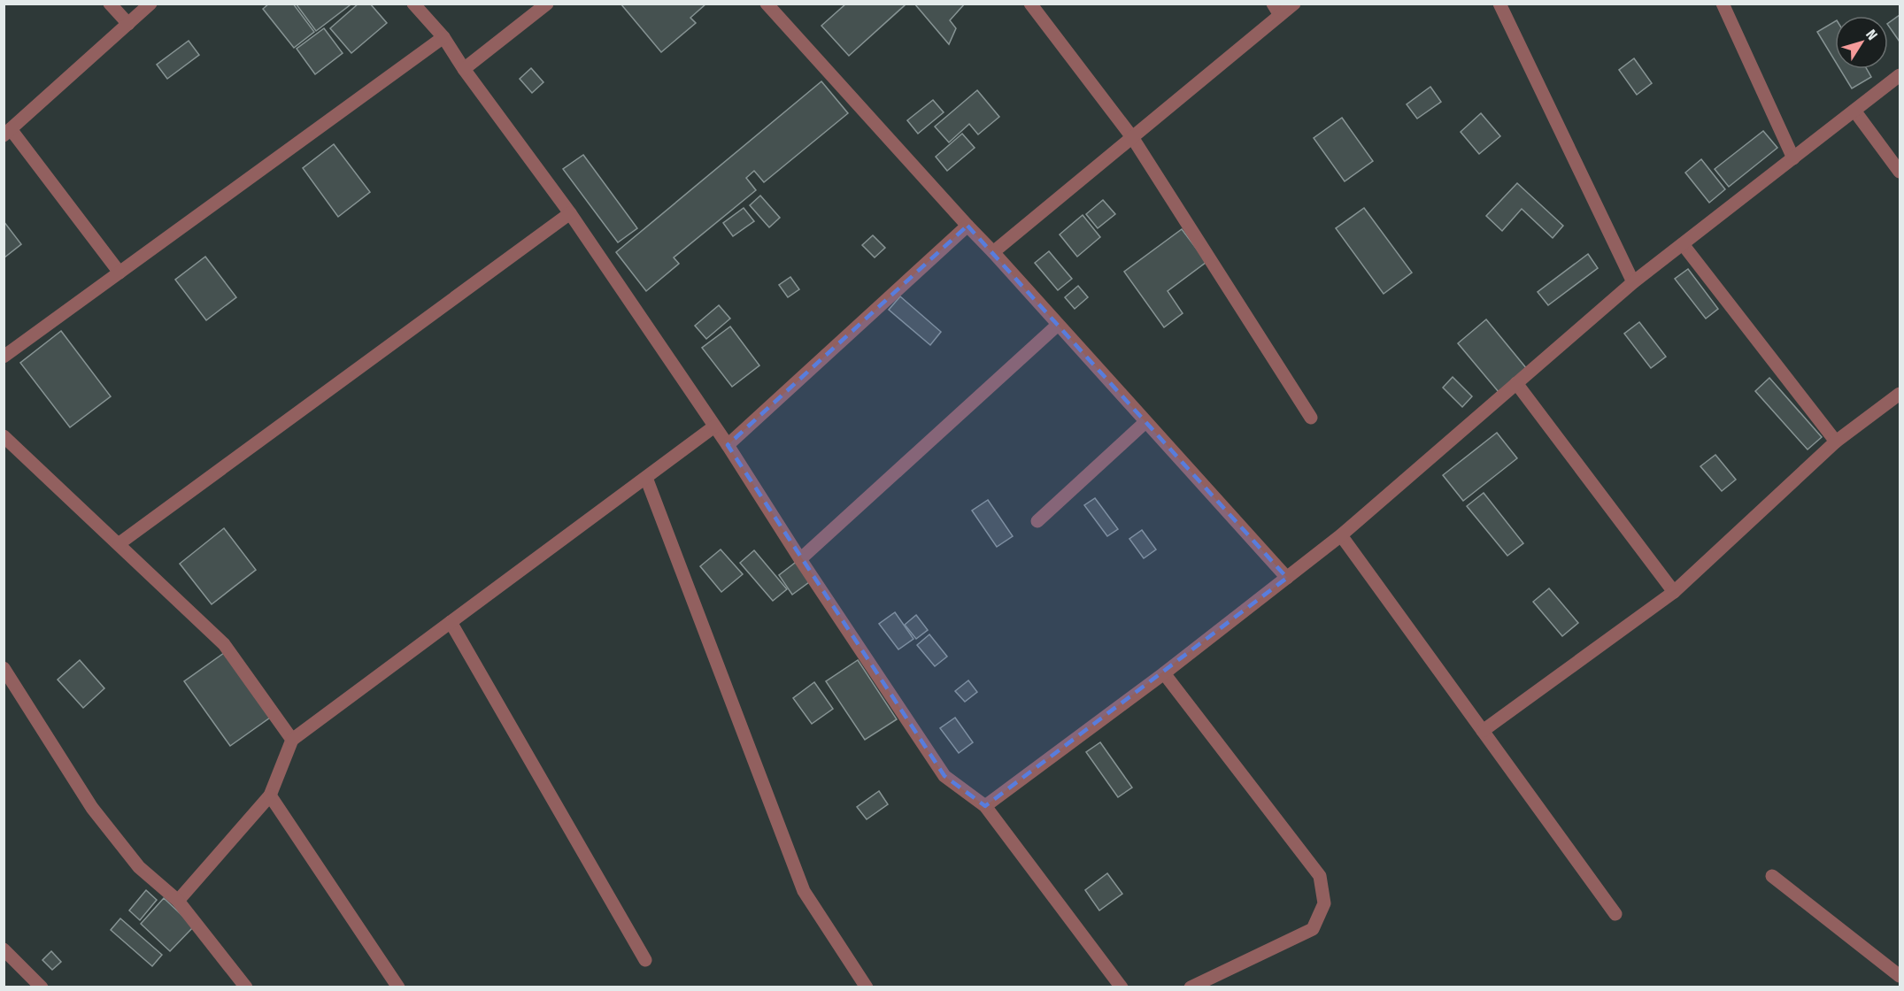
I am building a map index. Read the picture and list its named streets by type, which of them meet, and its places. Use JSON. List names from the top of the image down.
{
  "north": "top right"
}
